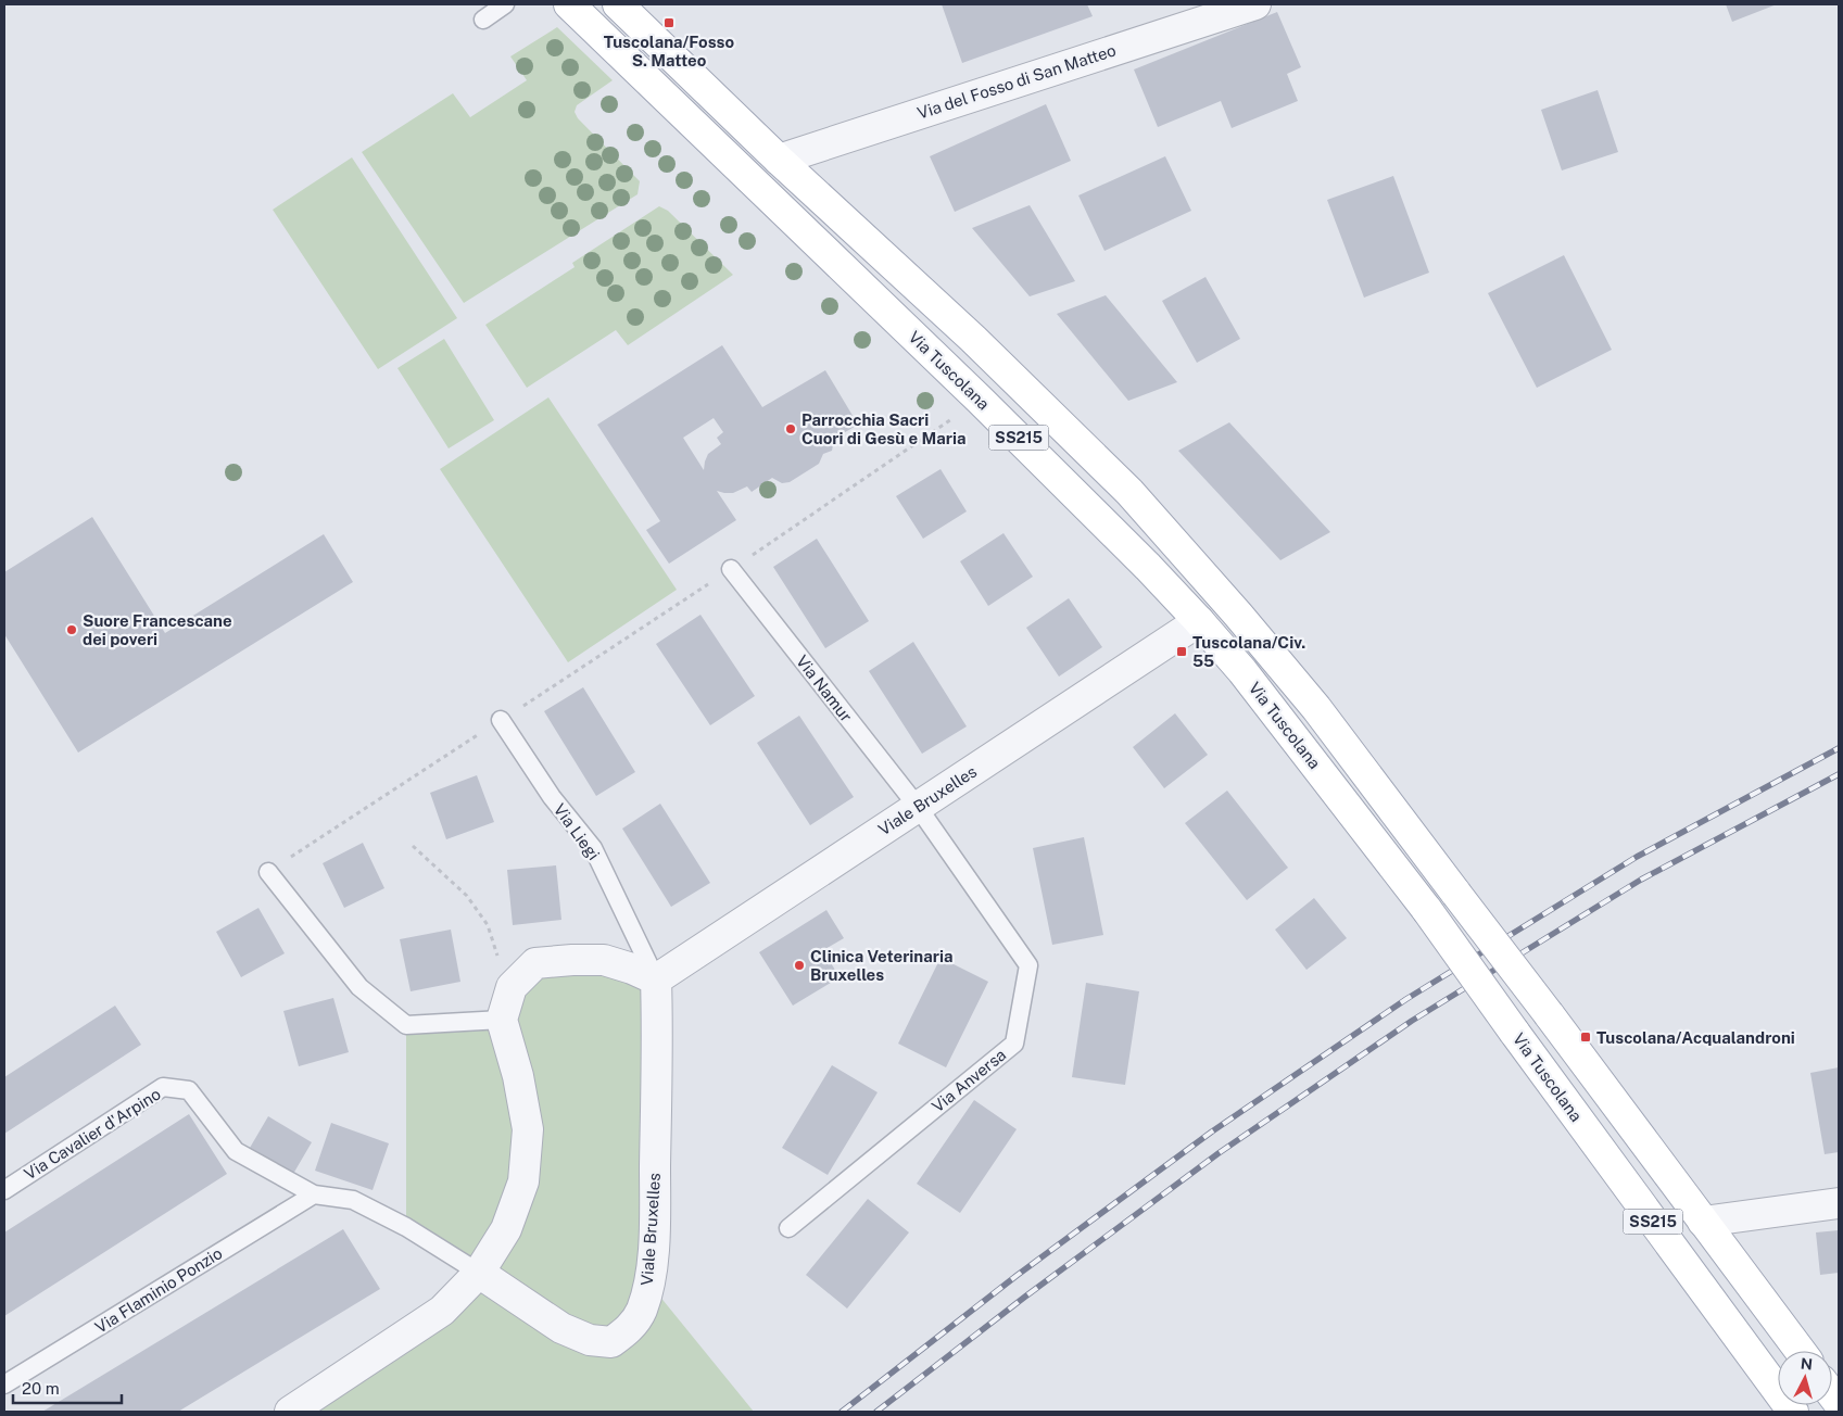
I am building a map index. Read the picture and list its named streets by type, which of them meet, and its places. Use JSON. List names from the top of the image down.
{
  "streets": {
    "main road": ["Via Tuscolana", "SS215"],
    "street": ["Via del Fosso di San Matteo", "Viale Bruxelles"],
    "lane": [
      "Via Namur",
      "Via Liegi",
      "Via Anversa",
      "Via Cavalier d'Arpino",
      "Via Flaminio Ponzio"
    ]
  },
  "crossings": [
    ["Via del Fosso di San Matteo", "Via Tuscolana"],
    ["Via Tuscolana", "Viale Bruxelles"],
    ["Via Namur", "Viale Bruxelles"],
    ["Via Namur", "Via Anversa"],
    ["Viale Bruxelles", "Via Liegi"],
    ["Viale Bruxelles", "Via Anversa"],
    ["Viale Bruxelles", "Via Cavalier d'Arpino"],
    ["Via Cavalier d'Arpino", "Via Flaminio Ponzio"]
  ],
  "places": {
    "transit": ["Tuscolana/Fosso S. Matteo", "Tuscolana/Civ. 55", "Tuscolana/Acqualandroni"],
    "other": ["Parrocchia Sacri Cuori di Gesù e Maria", "Suore Francescane dei poveri", "Clinica Veterinaria Bruxelles"]
  },
  "scale_bar": "20 m",
  "north": "top"
}
